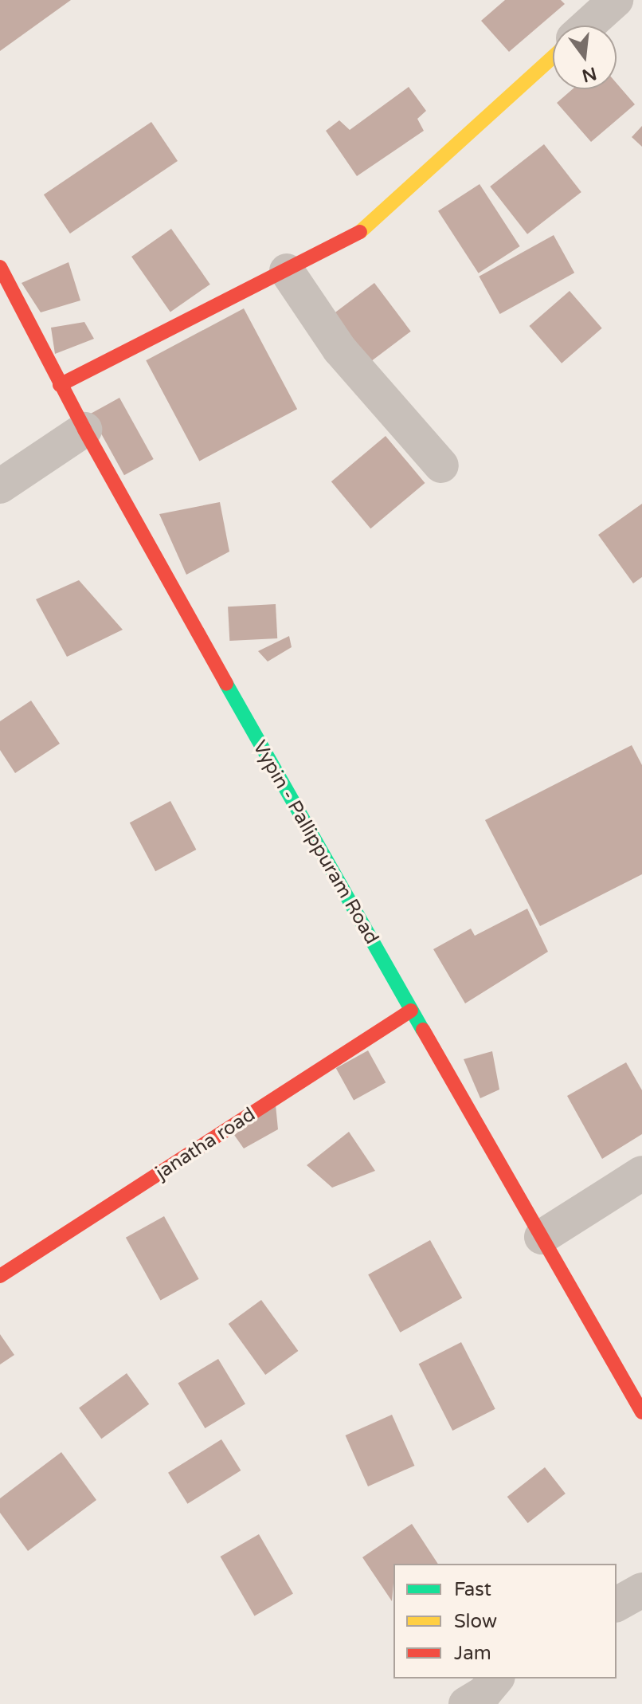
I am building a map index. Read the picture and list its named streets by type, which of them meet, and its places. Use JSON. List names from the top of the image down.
{
  "streets": {
    "main road": ["Vypin - Pallippuram Road", "janatha road"]
  },
  "crossings": [
    ["Vypin - Pallippuram Road", "janatha road"]
  ],
  "legend": ["Fast", "Slow", "Jam"],
  "north": "bottom"
}
